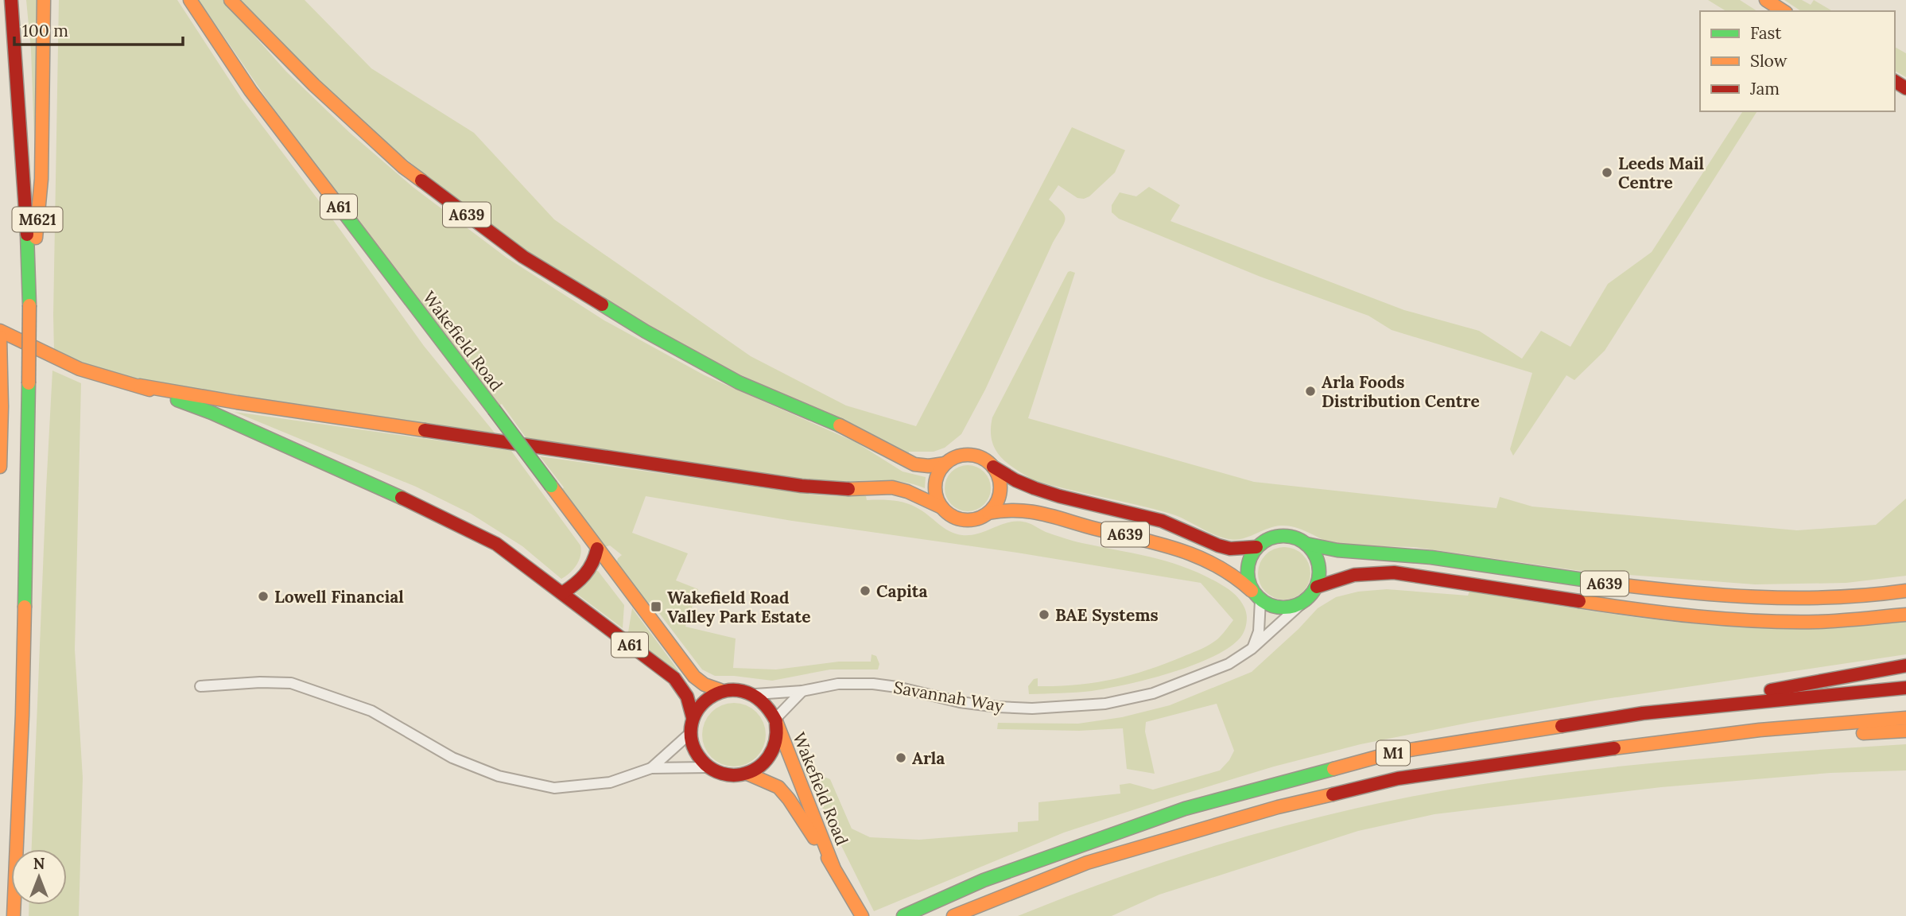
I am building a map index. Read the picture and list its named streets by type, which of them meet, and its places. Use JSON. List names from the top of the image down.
{
  "streets": {
    "main road": [
      "A61",
      "A639",
      "M621",
      "Wakefield Road",
      "M1"
    ],
    "street": ["Savannah Way"]
  },
  "crossings": [
    ["A61", "Wakefield Road"],
    ["A61", "Savannah Way"],
    ["A639", "Savannah Way"],
    ["Wakefield Road", "Savannah Way"]
  ],
  "places": {
    "other": [
      "Leeds Mail Centre",
      "Arla Foods Distribution Centre",
      "Capita",
      "Lowell Financial",
      "BAE Systems",
      "Arla"
    ],
    "transit": ["Wakefield Road Valley Park Estate"]
  },
  "legend": ["Fast", "Slow", "Jam"],
  "scale_bar": "100 m",
  "north": "top"
}
